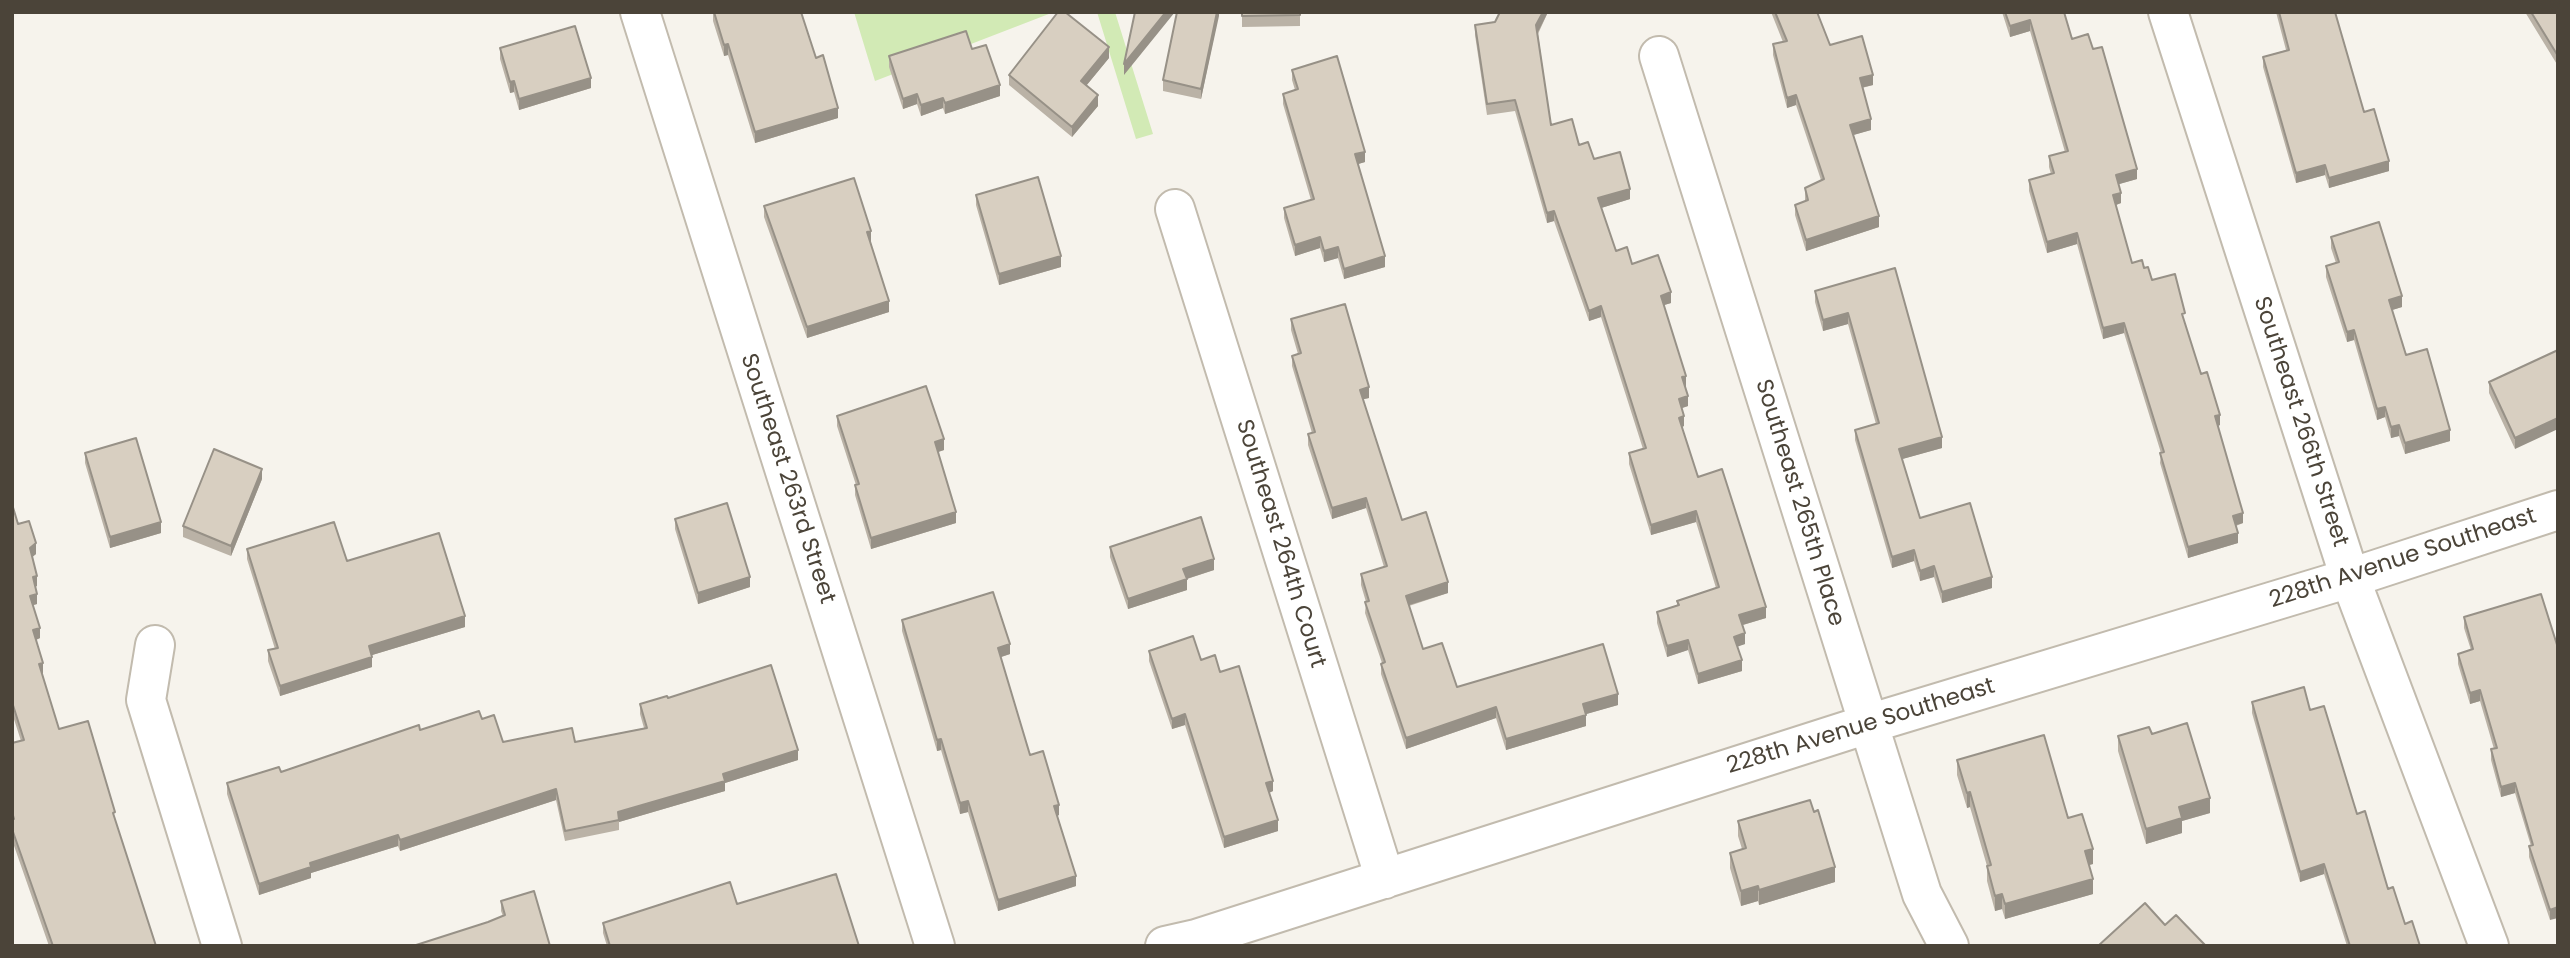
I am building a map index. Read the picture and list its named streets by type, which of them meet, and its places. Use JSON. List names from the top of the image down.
{
  "streets": {
    "street": [
      "Southeast 266th Street",
      "Southeast 263rd Street",
      "Southeast 265th Place",
      "Southeast 264th Court",
      "228th Avenue Southeast"
    ]
  },
  "crossings": [
    ["Southeast 266th Street", "228th Avenue Southeast"],
    ["Southeast 265th Place", "228th Avenue Southeast"],
    ["Southeast 264th Court", "228th Avenue Southeast"]
  ]
}
